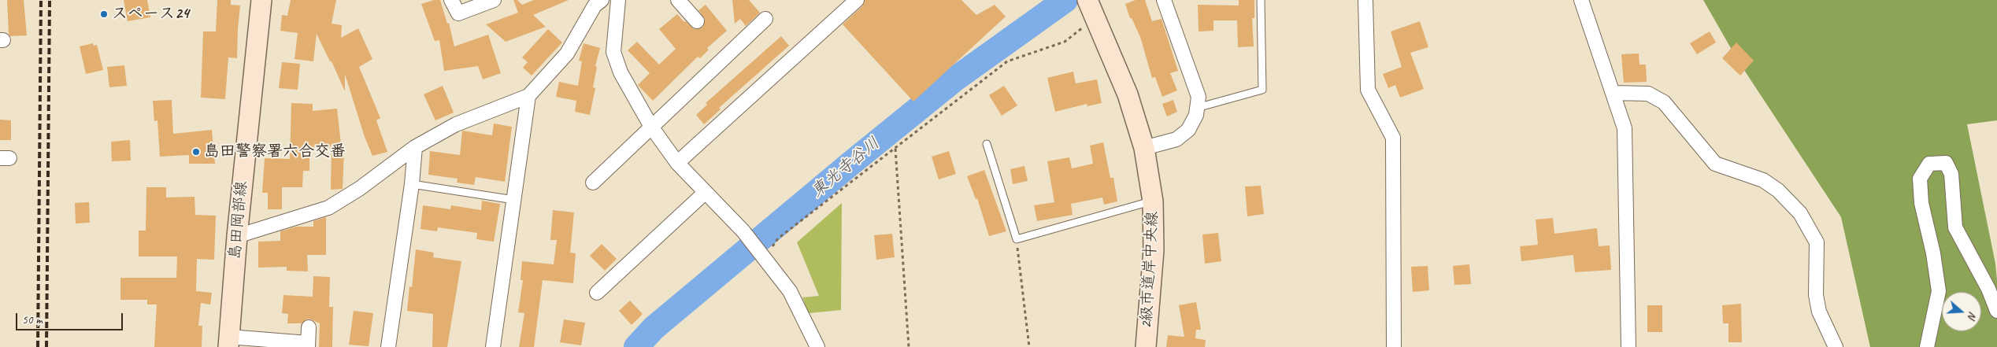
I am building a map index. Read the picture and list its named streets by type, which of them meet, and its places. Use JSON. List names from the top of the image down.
{
  "streets": {
    "street": ["島田岡部線", "2級市道岸中央線"]
  },
  "water": ["東光寺谷川"],
  "places": ["スペース24", "島田警察署六合交番"],
  "scale_bar": "50 m",
  "north": "right"
}
